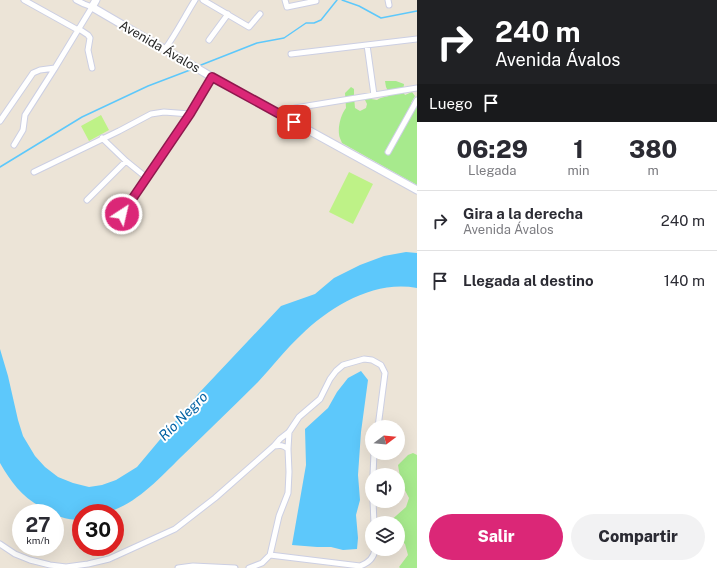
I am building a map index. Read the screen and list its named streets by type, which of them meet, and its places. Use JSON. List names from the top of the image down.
{
  "streets": {
    "street": ["Avenida Ávalos"]
  },
  "water": ["Río Negro"],
  "north": "right",
  "page": {
    "turn": ["240 m", "Avenida Ávalos"],
    "then": "Luego",
    "eta": [
      "06:29",
      "Llegada",
      "1",
      "min",
      "380",
      "m"
    ],
    "list": [
      {
        "name": "Gira a la derecha",
        "note": "Avenida Ávalos",
        "value": "240 m"
      },
      {
        "name": "Llegada al destino",
        "value": "140 m"
      }
    ],
    "speed": "27 km/h",
    "limit": "30",
    "buttons": ["Salir", "Compartir"]
  }
}
